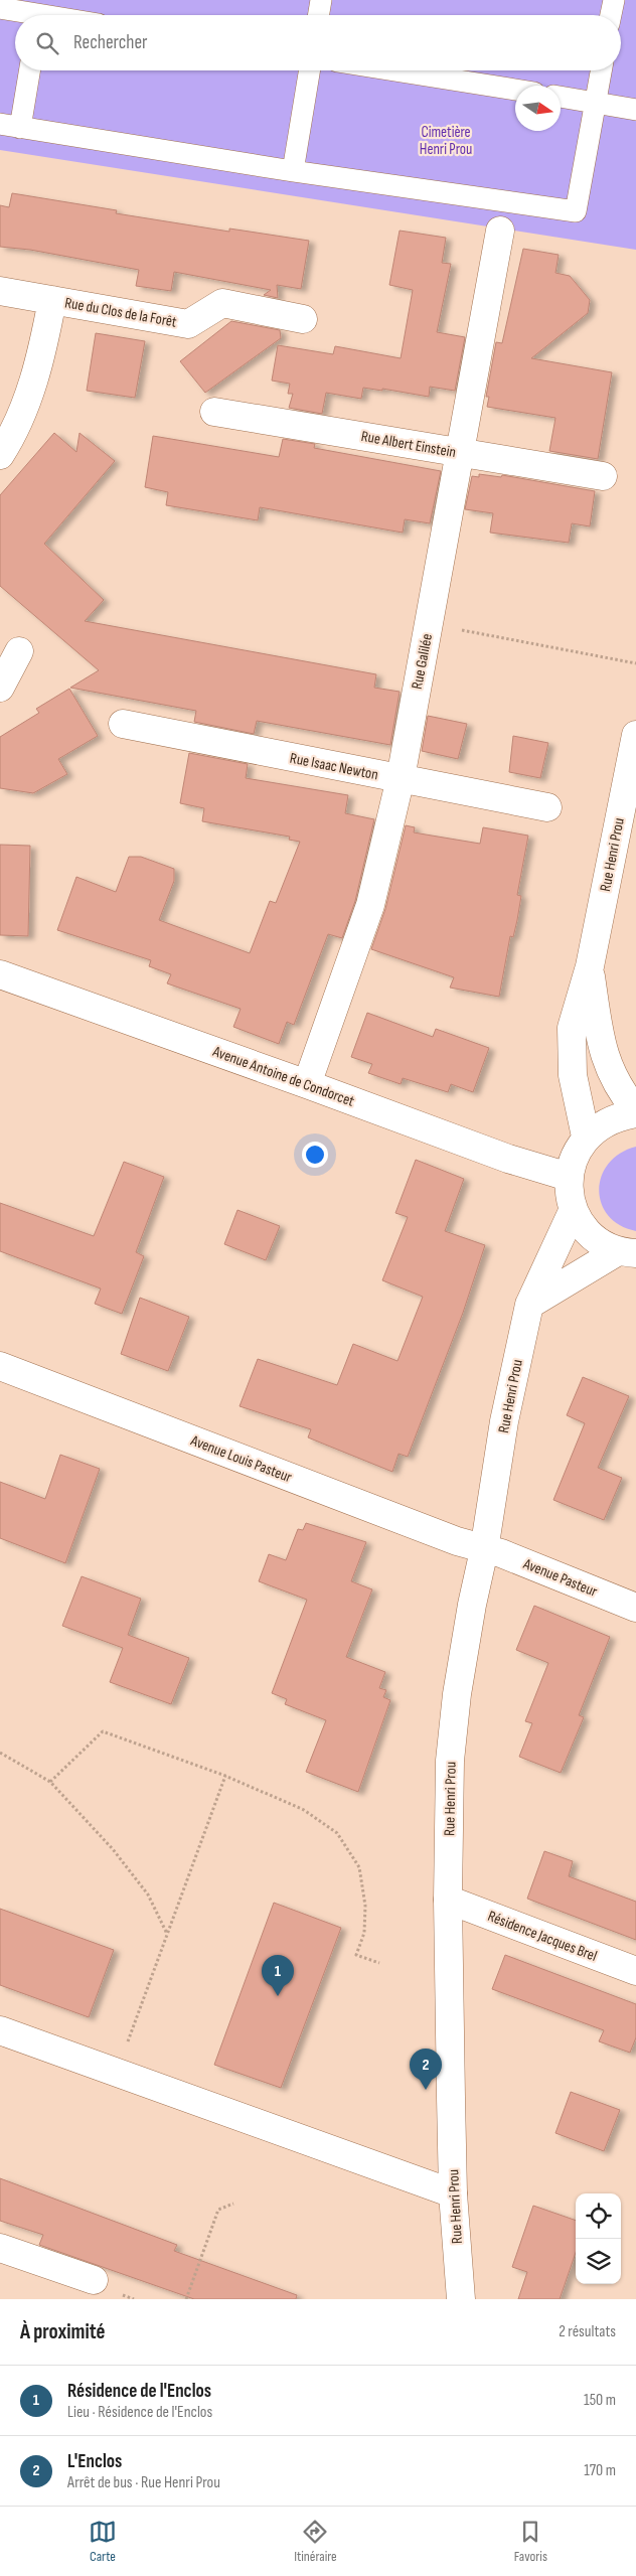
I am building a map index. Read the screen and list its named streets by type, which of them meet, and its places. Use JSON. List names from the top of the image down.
{
  "streets": {
    "street": [
      "Rue du Clos de la Forêt",
      "Rue Albert Einstein",
      "Rue Galilée",
      "Rue Isaac Newton",
      "Rue Henri Prou",
      "Avenue Antoine de Condorcet",
      "Avenue Louis Pasteur",
      "Avenue Pasteur",
      "Résidence Jacques Brel"
    ]
  },
  "crossings": [
    ["Rue Albert Einstein", "Rue Galilée"],
    ["Rue Galilée", "Rue Isaac Newton"],
    ["Rue Galilée", "Avenue Antoine de Condorcet"],
    ["Rue Henri Prou", "Avenue Louis Pasteur"],
    ["Rue Henri Prou", "Avenue Pasteur"],
    ["Rue Henri Prou", "Résidence Jacques Brel"],
    ["Avenue Louis Pasteur", "Avenue Pasteur"]
  ],
  "parks": ["Cimetière Henri Prou"],
  "north": "right",
  "page": {
    "search": "Rechercher",
    "pins": ["1", "2"],
    "heading": ["À proximité", "2 résultats"],
    "list": [
      {
        "mark": "1",
        "name": "Résidence de l'Enclos",
        "note": "Lieu · Résidence de l'Enclos",
        "value": "150 m"
      },
      {
        "mark": "2",
        "name": "L'Enclos",
        "note": "Arrêt de bus · Rue Henri Prou",
        "value": "170 m"
      }
    ],
    "nav": ["Carte", "Itinéraire", "Favoris"]
  }
}
